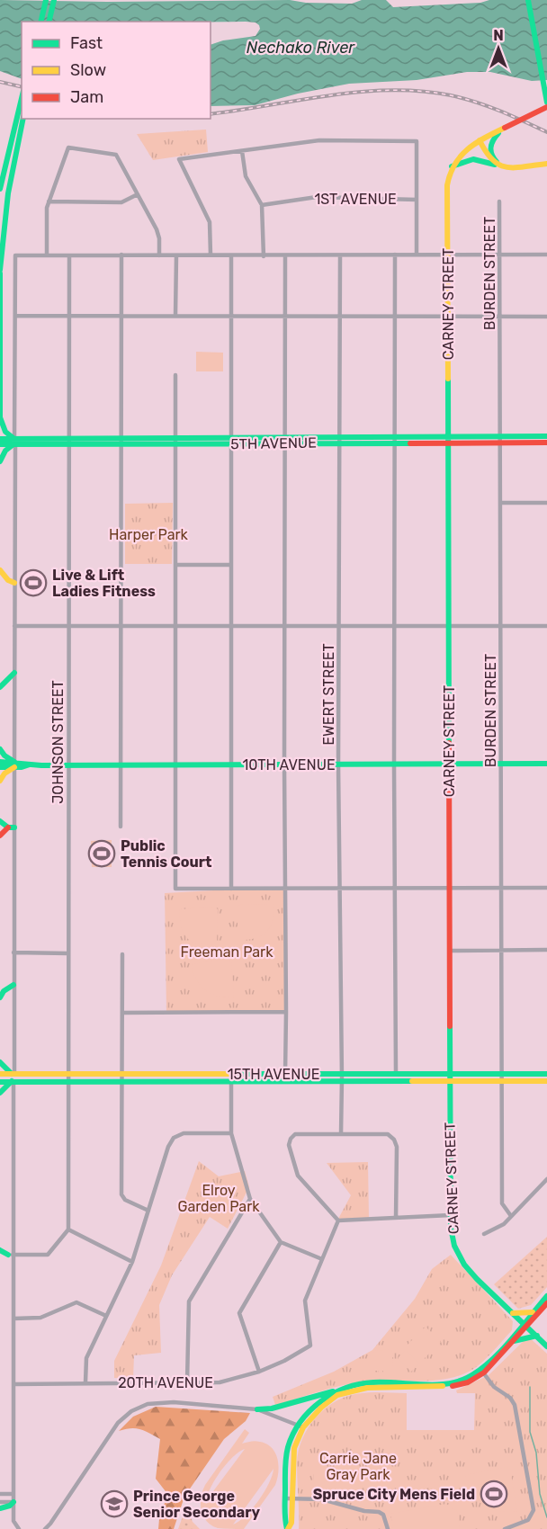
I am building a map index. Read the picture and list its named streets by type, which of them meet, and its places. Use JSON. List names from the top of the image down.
{
  "streets": {
    "main road": [
      "CARNEY STREET",
      "5TH AVENUE",
      "10TH AVENUE",
      "15TH AVENUE"
    ],
    "street": [
      "1ST AVENUE",
      "BURDEN STREET",
      "EWERT STREET",
      "JOHNSON STREET",
      "20TH AVENUE"
    ]
  },
  "crossings": [
    ["BURDEN STREET", "5TH AVENUE"],
    ["BURDEN STREET", "10TH AVENUE"],
    ["BURDEN STREET", "15TH AVENUE"],
    ["CARNEY STREET", "5TH AVENUE"],
    ["CARNEY STREET", "10TH AVENUE"],
    ["CARNEY STREET", "15TH AVENUE"],
    ["5TH AVENUE", "EWERT STREET"],
    ["5TH AVENUE", "JOHNSON STREET"],
    ["EWERT STREET", "10TH AVENUE"],
    ["EWERT STREET", "15TH AVENUE"],
    ["JOHNSON STREET", "10TH AVENUE"],
    ["JOHNSON STREET", "15TH AVENUE"]
  ],
  "water": ["Nechako River"],
  "parks": [
    "Harper Park",
    "Freeman Park",
    "Elroy Garden Park",
    "Carrie Jane Gray Park"
  ],
  "places": {
    "sports": ["Live & Lift Ladies Fitness", "Public Tennis Court", "Spruce City Mens Field"],
    "school or university": ["Prince George Senior Secondary"]
  },
  "legend": ["Fast", "Slow", "Jam"],
  "north": "top"
}
